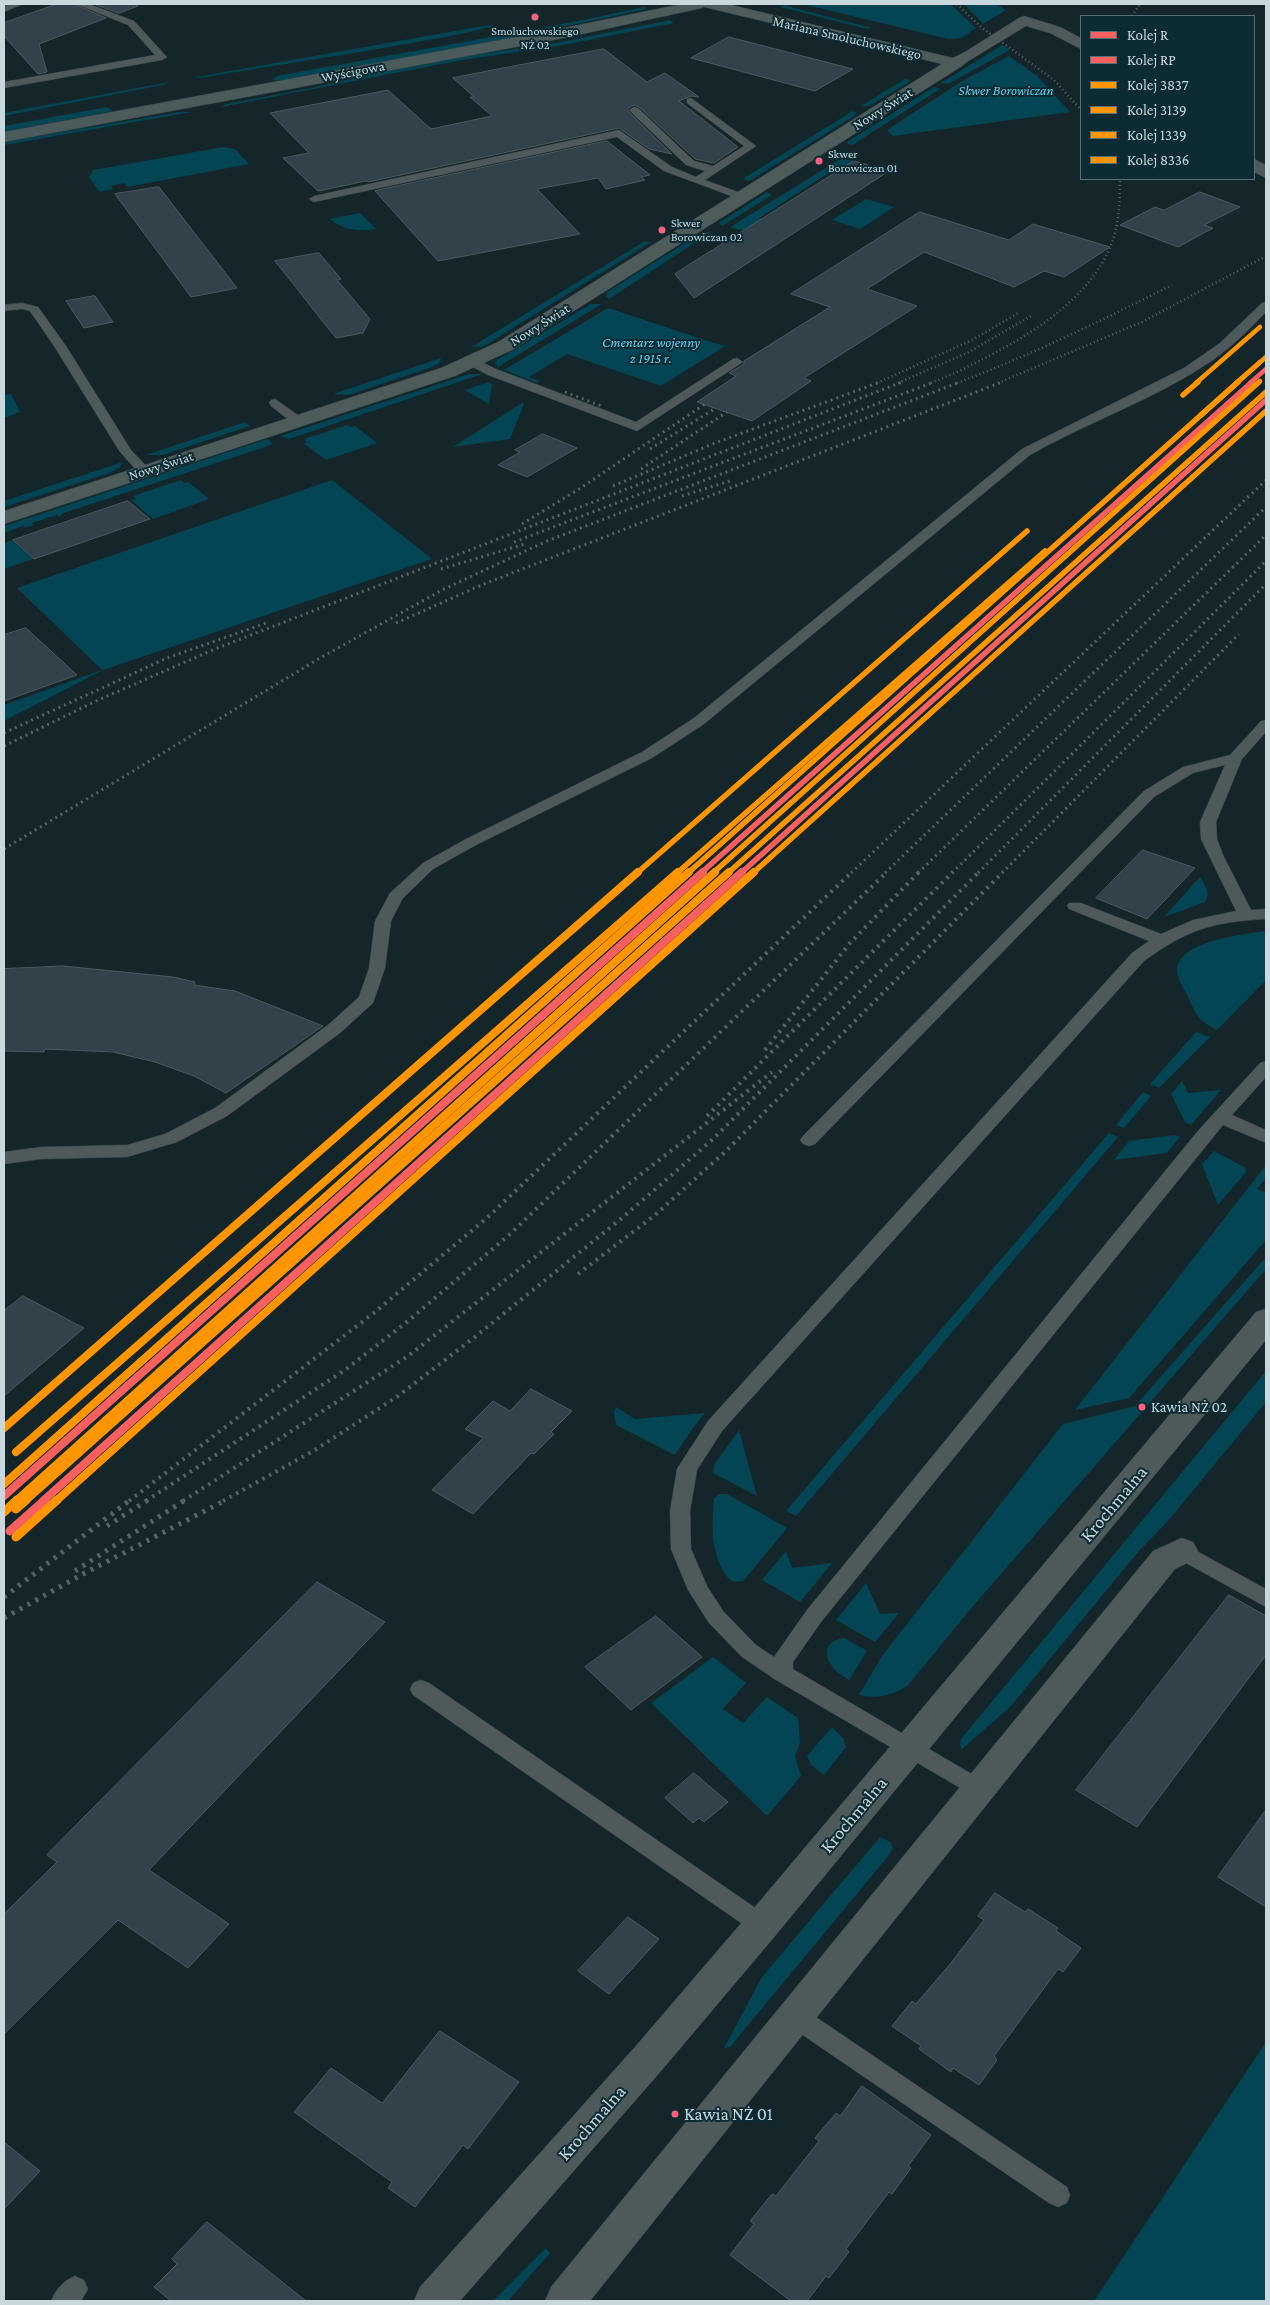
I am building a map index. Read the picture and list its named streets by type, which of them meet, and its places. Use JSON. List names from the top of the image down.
{
  "streets": {
    "main road": ["Wyścigowa"],
    "street": ["Mariana Smoluchowskiego", "Nowy Świat", "Krochmalna"]
  },
  "crossings": [
    ["Mariana Smoluchowskiego", "Nowy Świat"]
  ],
  "parks": ["Skwer Borowiczan", "Cmentarz wojenny z 1915 r."],
  "places": [
    "Smoluchowskiego NŻ 02",
    "Skwer Borowiczan 01",
    "Skwer Borowiczan 02",
    "Kawia NŻ 02",
    "Kawia NŻ 01"
  ],
  "lines": [
    "rail line 3837",
    "rail line 3139",
    "rail line 1339",
    "rail line R",
    "rail line 8336",
    "rail line RP"
  ],
  "legend": [
    "Kolej R",
    "Kolej RP",
    "Kolej 3837",
    "Kolej 3139",
    "Kolej 1339",
    "Kolej 8336"
  ]
}
